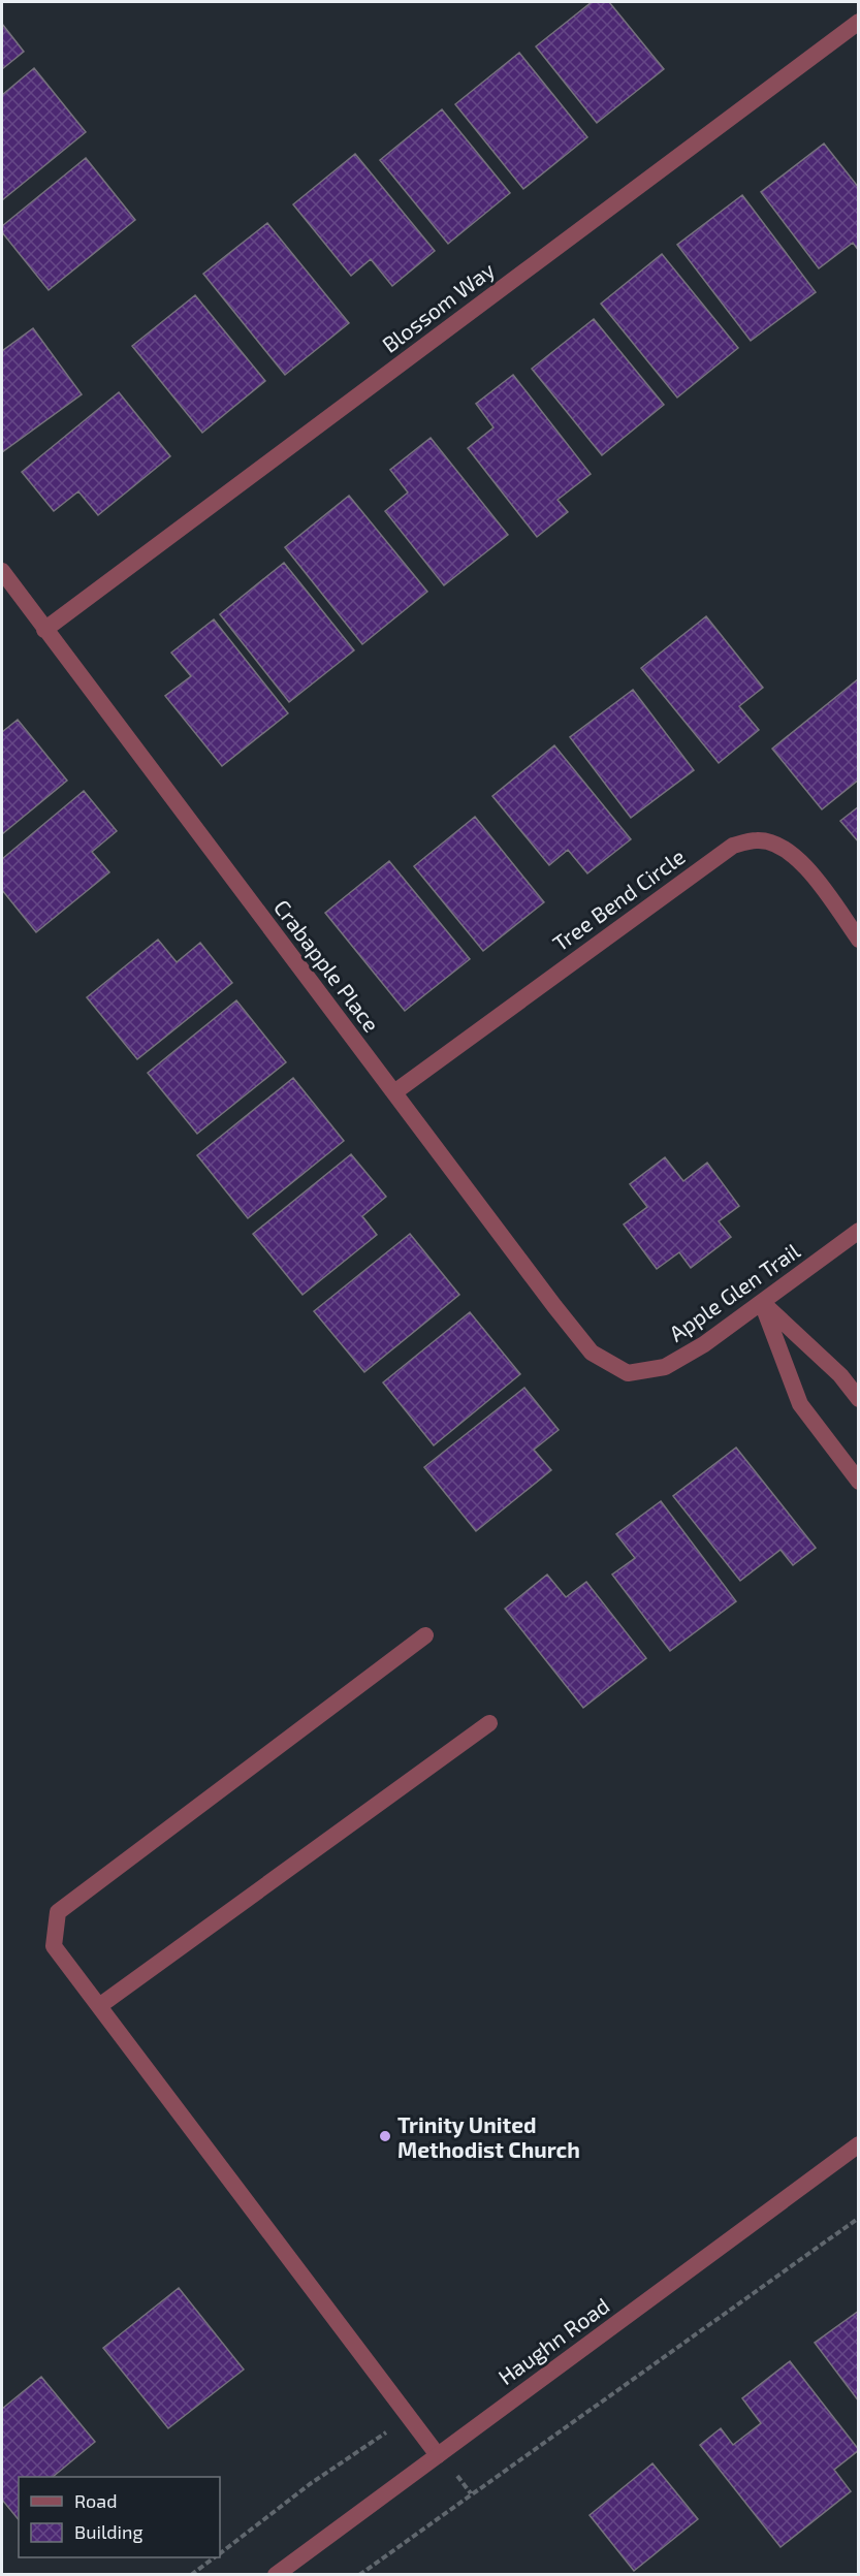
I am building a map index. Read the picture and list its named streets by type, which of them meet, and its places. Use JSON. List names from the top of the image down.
{
  "streets": {
    "street": [
      "Blossom Way",
      "Tree Bend Circle",
      "Crabapple Place",
      "Apple Glen Trail",
      "Haughn Road"
    ]
  },
  "crossings": [
    ["Blossom Way", "Crabapple Place"],
    ["Tree Bend Circle", "Crabapple Place"],
    ["Crabapple Place", "Apple Glen Trail"]
  ],
  "places": ["Trinity United Methodist Church"],
  "legend": ["Road", "Building"]
}
